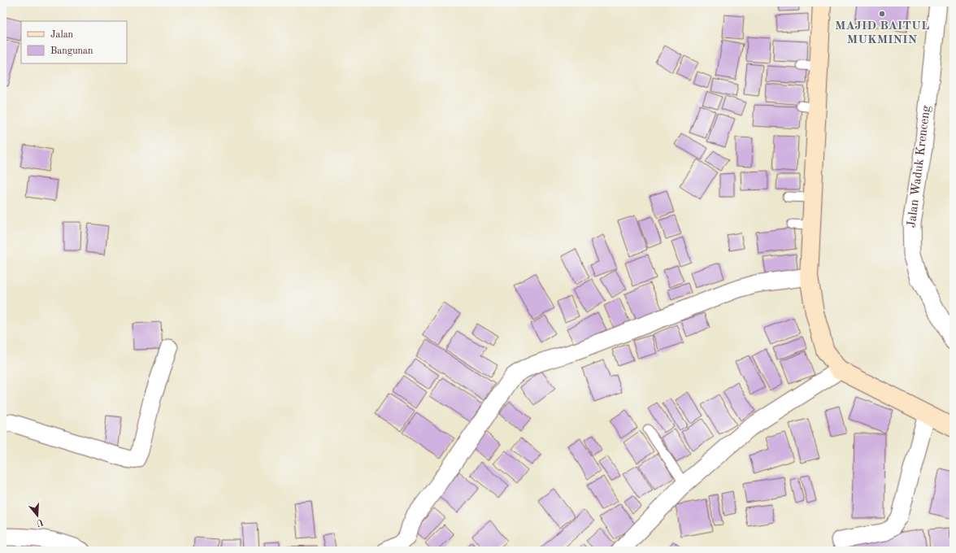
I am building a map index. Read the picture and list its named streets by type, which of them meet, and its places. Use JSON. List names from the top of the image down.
{
  "streets": {
    "street": ["Jalan Waduk Krenceng"]
  },
  "places": ["MAJID BAITUL MUKMININ"],
  "legend": ["Jalan", "Bangunan"],
  "north": "bottom"
}
